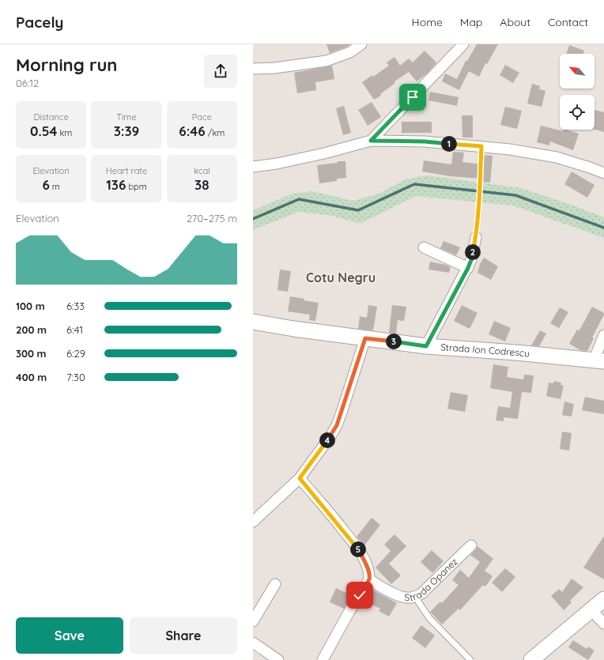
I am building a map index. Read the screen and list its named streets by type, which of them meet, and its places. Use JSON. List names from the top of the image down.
{
  "streets": {
    "main road": ["Strada Ion Codrescu"],
    "street": ["Strada Opanez"]
  },
  "districts": ["Cotu Negru"],
  "north": "top left",
  "page": {
    "header": "Pacely",
    "nav": [
      "Home",
      "Map",
      "About",
      "Contact"
    ],
    "heading": ["Morning run", "06:12"],
    "stats": [
      ["Distance", "0.54 km"],
      ["Time", "3:39"],
      ["Pace", "6:46 /km"],
      ["Elevation", "6 m"],
      ["Heart rate", "136 bpm"],
      ["kcal", "38"]
    ],
    "pins": [
      "1",
      "2",
      "3",
      "4",
      "5"
    ],
    "chart": ["Elevation", "270–275 m"],
    "list": [
      {
        "name": "100 m",
        "note": "6:33"
      },
      {
        "name": "200 m",
        "note": "6:41"
      },
      {
        "name": "300 m",
        "note": "6:29"
      },
      {
        "name": "400 m",
        "note": "7:30"
      }
    ],
    "buttons": ["Save", "Share"]
  }
}
